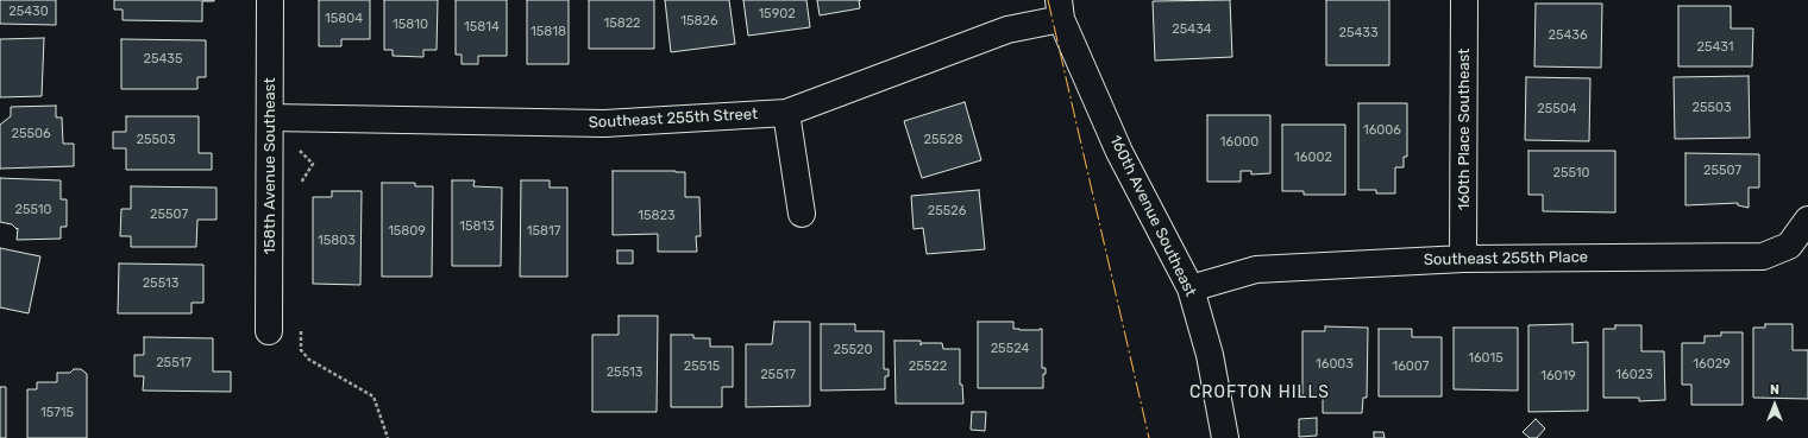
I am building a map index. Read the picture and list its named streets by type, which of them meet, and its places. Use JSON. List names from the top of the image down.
{
  "streets": {
    "street": [
      "Southeast 255th Street",
      "160th Place Southeast",
      "158th Avenue Southeast",
      "160th Avenue Southeast",
      "Southeast 255th Place"
    ]
  },
  "crossings": [
    ["Southeast 255th Street", "158th Avenue Southeast"],
    ["Southeast 255th Street", "160th Avenue Southeast"],
    ["160th Place Southeast", "Southeast 255th Place"],
    ["160th Avenue Southeast", "Southeast 255th Place"]
  ],
  "districts": ["CROFTON HILLS"],
  "house_numbers": [
    "25430",
    "15902",
    "15804",
    "15826",
    "15822",
    "15810",
    "15814",
    "25434",
    "15818",
    "25433",
    "25436",
    "25431",
    "25435",
    "25503",
    "25504",
    "16006",
    "25506",
    "25503",
    "25528",
    "16000",
    "16002",
    "25507",
    "25510",
    "25510",
    "25526",
    "25507",
    "15823",
    "15813",
    "15809",
    "15817",
    "15803",
    "25513",
    "25524",
    "25520",
    "16015",
    "25517",
    "16003",
    "16029",
    "25515",
    "25522",
    "16007",
    "25513",
    "25517",
    "16023",
    "16019",
    "15715"
  ],
  "north": "top"
}
